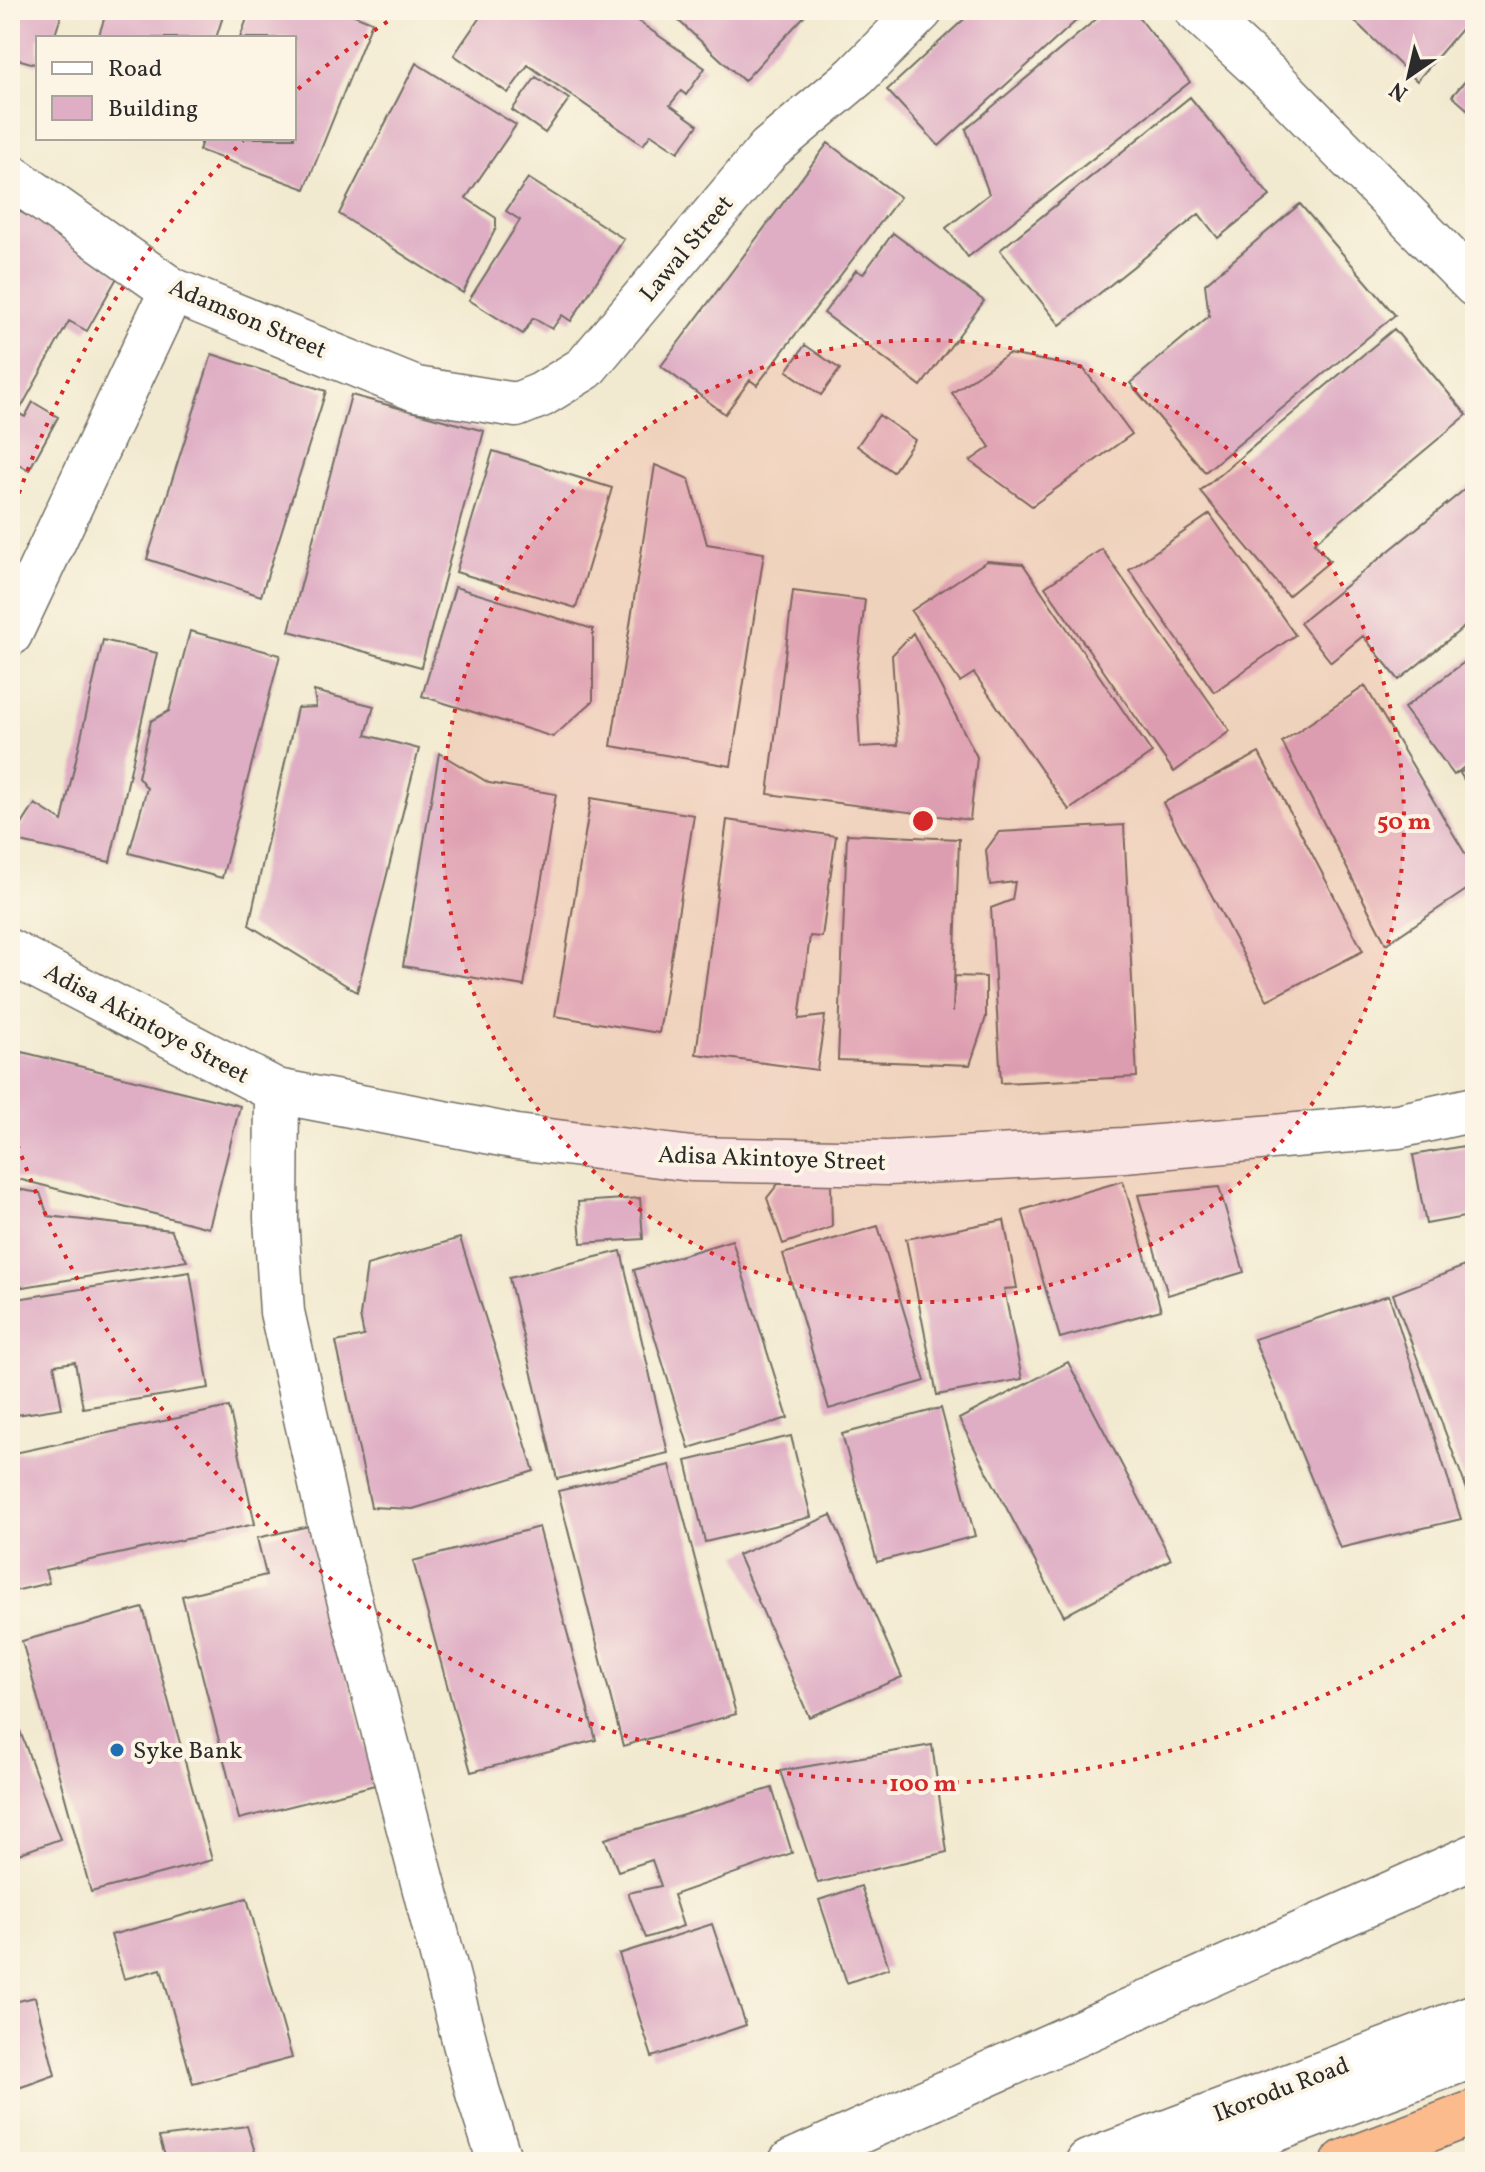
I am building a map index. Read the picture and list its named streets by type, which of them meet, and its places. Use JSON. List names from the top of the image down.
{
  "streets": {
    "street": [
      "Lawal Street",
      "Adamson Street",
      "Adisa Akintoye Street",
      "Ikorodu Road"
    ]
  },
  "crossings": [
    ["Lawal Street", "Adamson Street"]
  ],
  "places": ["Syke Bank"],
  "legend": ["Road", "Building"],
  "north": "bottom left",
  "rings": ["50 m", "100 m"]
}
